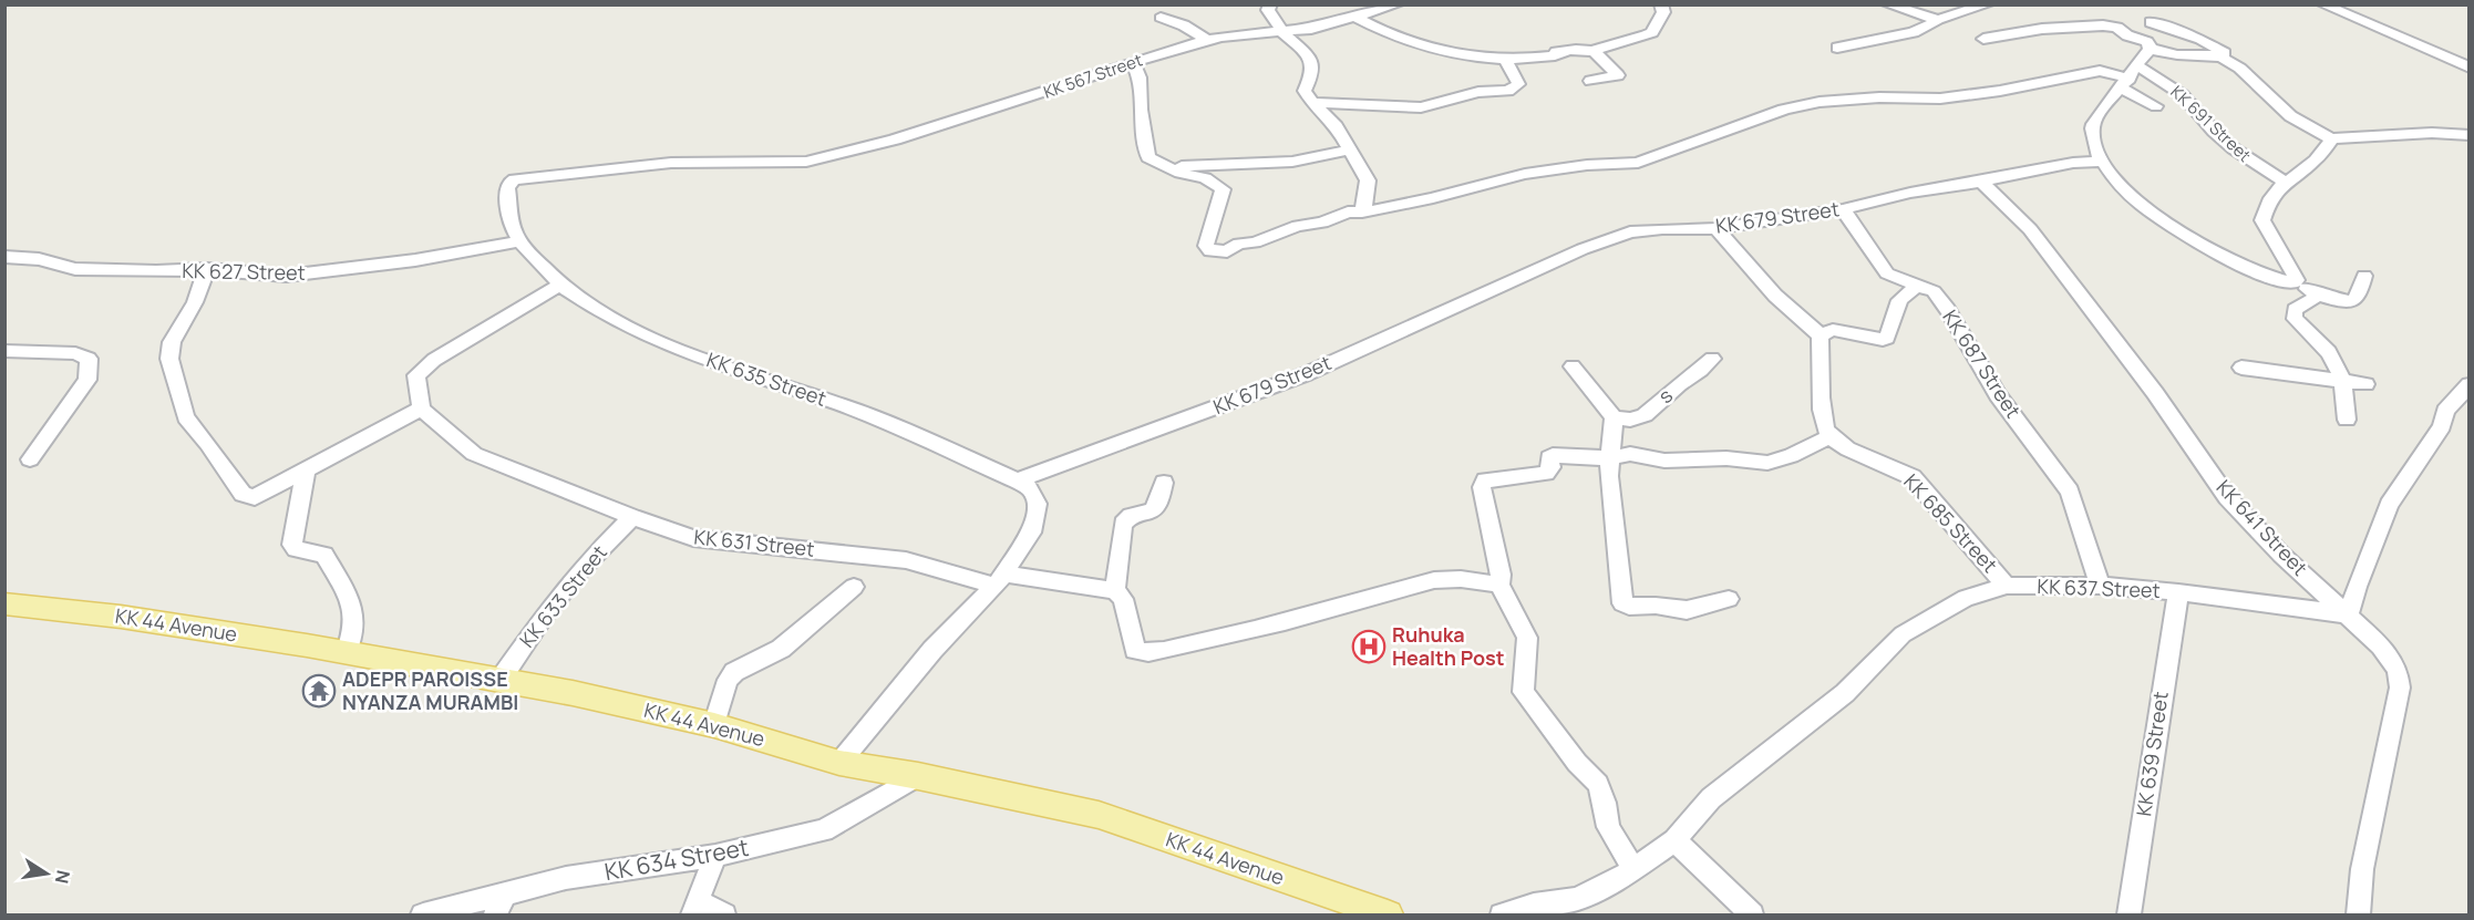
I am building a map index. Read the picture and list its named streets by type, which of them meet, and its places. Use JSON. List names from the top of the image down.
{
  "streets": {
    "main road": ["KK 44 Avenue"],
    "street": [
      "KK 567 Street",
      "KK 691 Street",
      "KK 679 Street",
      "KK 627 Street",
      "KK 687 Street",
      "KK 635 Street",
      "s",
      "KK 685 Street",
      "KK 641 Street",
      "KK 631 Street",
      "KK 637 Street",
      "KK 633 Street",
      "KK 639 Street",
      "KK 634 Street"
    ]
  },
  "crossings": [
    ["KK 567 Street", "KK 635 Street"],
    ["KK 679 Street", "KK 687 Street"],
    ["KK 679 Street", "KK 635 Street"],
    ["KK 679 Street", "KK 641 Street"],
    ["KK 627 Street", "KK 635 Street"],
    ["KK 687 Street", "KK 637 Street"],
    ["KK 635 Street", "KK 631 Street"],
    ["KK 635 Street", "KK 44 Avenue"],
    ["KK 685 Street", "KK 637 Street"],
    ["KK 641 Street", "KK 637 Street"],
    ["KK 631 Street", "KK 633 Street"],
    ["KK 637 Street", "KK 639 Street"],
    ["KK 633 Street", "KK 44 Avenue"],
    ["KK 44 Avenue", "KK 634 Street"]
  ],
  "places": {
    "hospital": ["Ruhuka Health Post"],
    "temple": ["ADEPR PAROISSE NYANZA MURAMBI"]
  },
  "north": "right"
}
